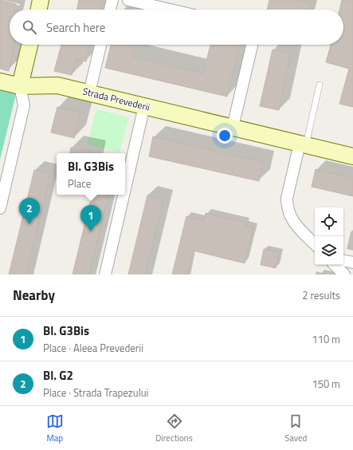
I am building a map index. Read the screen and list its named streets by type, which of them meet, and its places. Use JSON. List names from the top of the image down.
{
  "streets": {
    "street": ["Strada Prevederii"]
  },
  "page": {
    "search": "Search here",
    "popup": ["Bl. G3Bis", "Place"],
    "pins": ["2", "1"],
    "heading": ["Nearby", "2 results"],
    "list": [
      {
        "mark": "1",
        "name": "Bl. G3Bis",
        "note": "Place · Aleea Prevederii",
        "value": "110 m"
      },
      {
        "mark": "2",
        "name": "Bl. G2",
        "note": "Place · Strada Trapezului",
        "value": "150 m"
      }
    ],
    "nav": ["Map", "Directions", "Saved"]
  }
}
